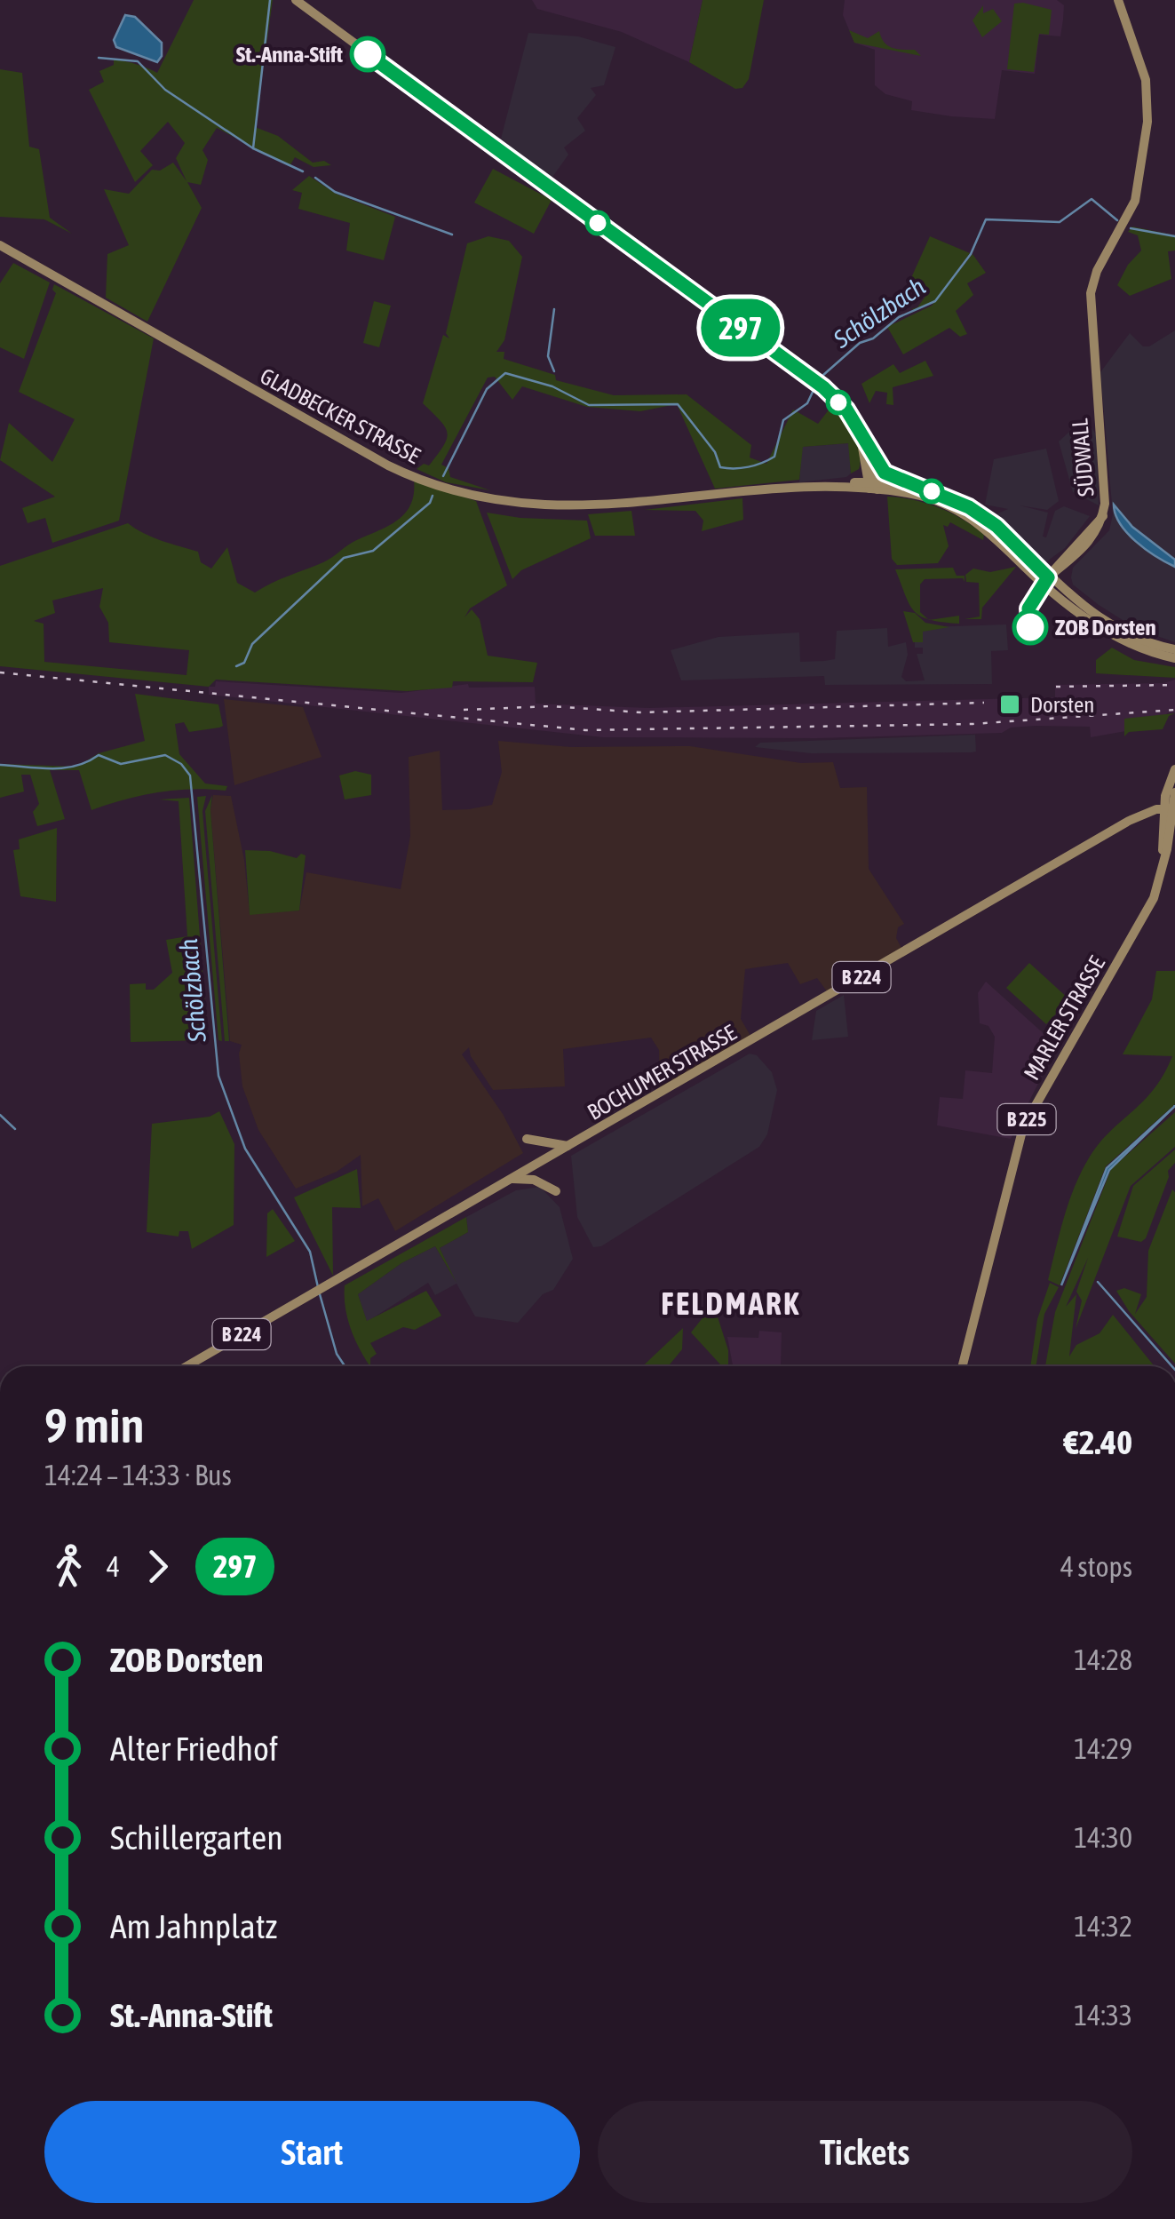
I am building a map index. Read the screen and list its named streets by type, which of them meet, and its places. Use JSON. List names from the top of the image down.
{
  "streets": {
    "main road": [
      "GLADBECKER STRASSE",
      "SÜDWALL",
      "B 224",
      "MARLER STRASSE",
      "BOCHUMER STRASSE",
      "B 225"
    ]
  },
  "crossings": [
    ["MARLER STRASSE", "BOCHUMER STRASSE"]
  ],
  "districts": ["FELDMARK"],
  "water": ["Schölzbach"],
  "places": {
    "other": ["St.-Anna-Stift", "ZOB Dorsten"],
    "transit": ["Dorsten"]
  },
  "lines": ["bus line 297"],
  "page": {
    "on_map": "297",
    "heading": ["9 min", "14:24 – 14:33 · Bus", "€2.40"],
    "legs": ["4", "297", "4 stops"],
    "list": [
      {
        "name": "ZOB Dorsten",
        "value": "14:28"
      },
      {
        "name": "Alter Friedhof",
        "value": "14:29"
      },
      {
        "name": "Schillergarten",
        "value": "14:30"
      },
      {
        "name": "Am Jahnplatz",
        "value": "14:32"
      },
      {
        "name": "St.-Anna-Stift",
        "value": "14:33"
      }
    ],
    "buttons": ["Start", "Tickets"]
  }
}
